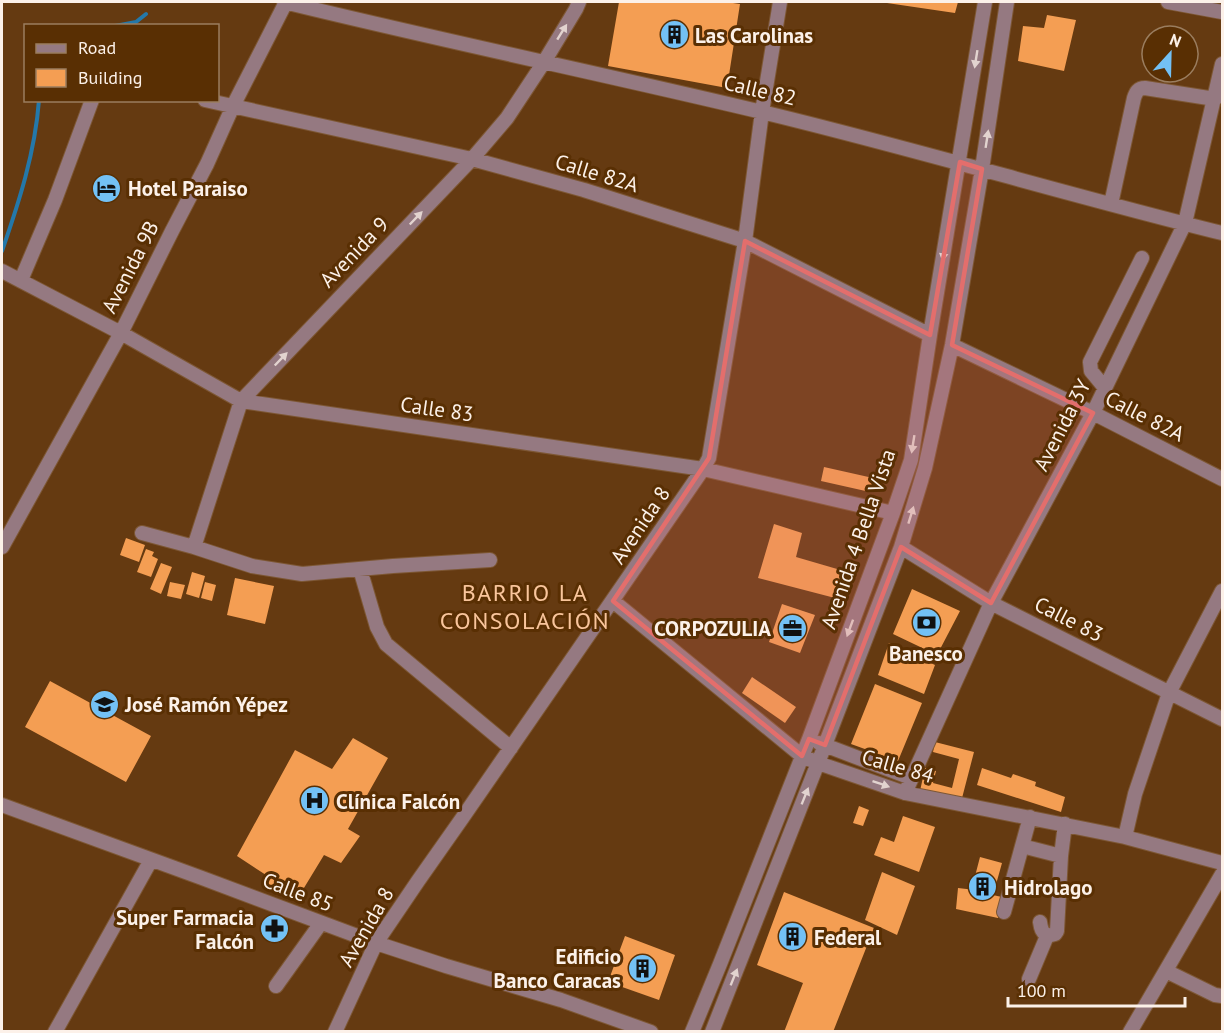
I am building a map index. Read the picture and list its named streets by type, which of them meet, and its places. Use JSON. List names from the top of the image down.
{
  "streets": {
    "street": [
      "Calle 82",
      "Calle 82A",
      "Avenida 9",
      "Avenida 9B",
      "Calle 83",
      "Avenida 3Y",
      "Avenida 8",
      "Avenida 4 Bella Vista",
      "Calle 84",
      "Calle 85"
    ]
  },
  "crossings": [
    ["Calle 82", "Avenida 9"],
    ["Calle 82", "Avenida 9B"],
    ["Calle 82", "Avenida 3Y"],
    ["Calle 82", "Avenida 8"],
    ["Calle 82", "Avenida 4 Bella Vista"],
    ["Calle 82A", "Avenida 9"],
    ["Calle 82A", "Avenida 9B"],
    ["Calle 82A", "Avenida 3Y"],
    ["Calle 82A", "Avenida 8"],
    ["Calle 82A", "Avenida 4 Bella Vista"],
    ["Avenida 9", "Calle 83"],
    ["Avenida 9B", "Calle 83"],
    ["Calle 83", "Avenida 3Y"],
    ["Calle 83", "Avenida 8"],
    ["Calle 83", "Avenida 4 Bella Vista"],
    ["Avenida 3Y", "Calle 84"],
    ["Avenida 8", "Calle 84"],
    ["Avenida 8", "Calle 85"],
    ["Avenida 4 Bella Vista", "Calle 84"]
  ],
  "one_way": ["Avenida 9"],
  "districts": ["BARRIO LA CONSOLACIÓN"],
  "places": {
    "building": [
      "Las Carolinas",
      "Hidrolago",
      "Federal",
      "Edificio Banco Caracas"
    ],
    "hotel": ["Hotel Paraiso"],
    "bank": ["Banesco"],
    "office": ["CORPOZULIA"],
    "school or university": ["José Ramón Yépez"],
    "hospital": ["Clínica Falcón"],
    "pharmacy": ["Super Farmacia Falcón"]
  },
  "legend": ["Road", "Building"],
  "scale_bar": "100 m",
  "north": "top"
}
